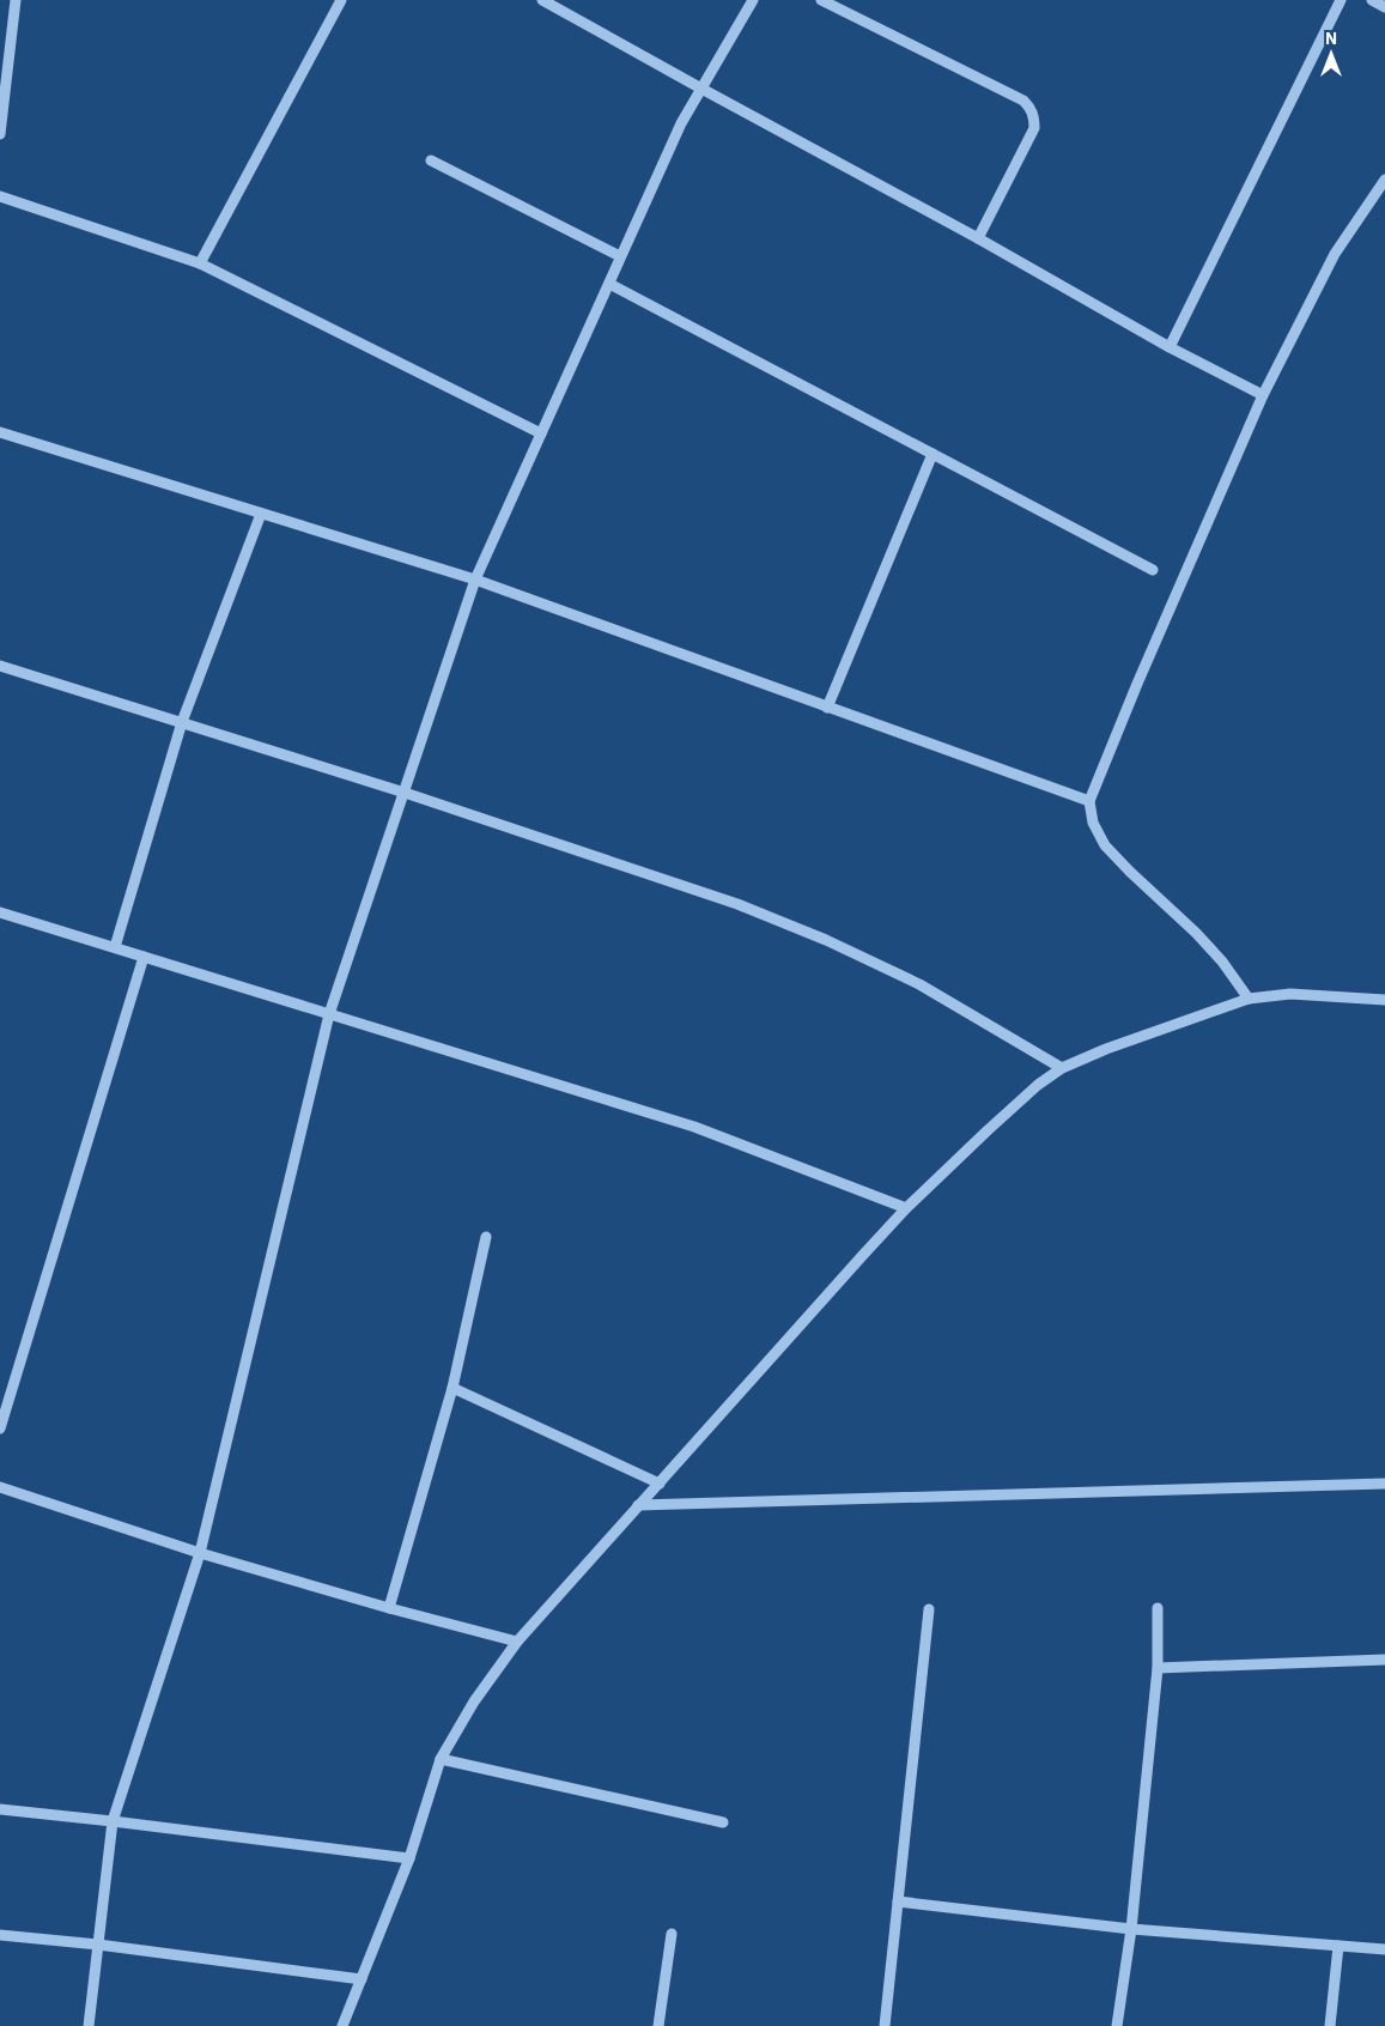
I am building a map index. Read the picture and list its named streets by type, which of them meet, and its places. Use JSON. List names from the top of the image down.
{
  "north": "top"
}
